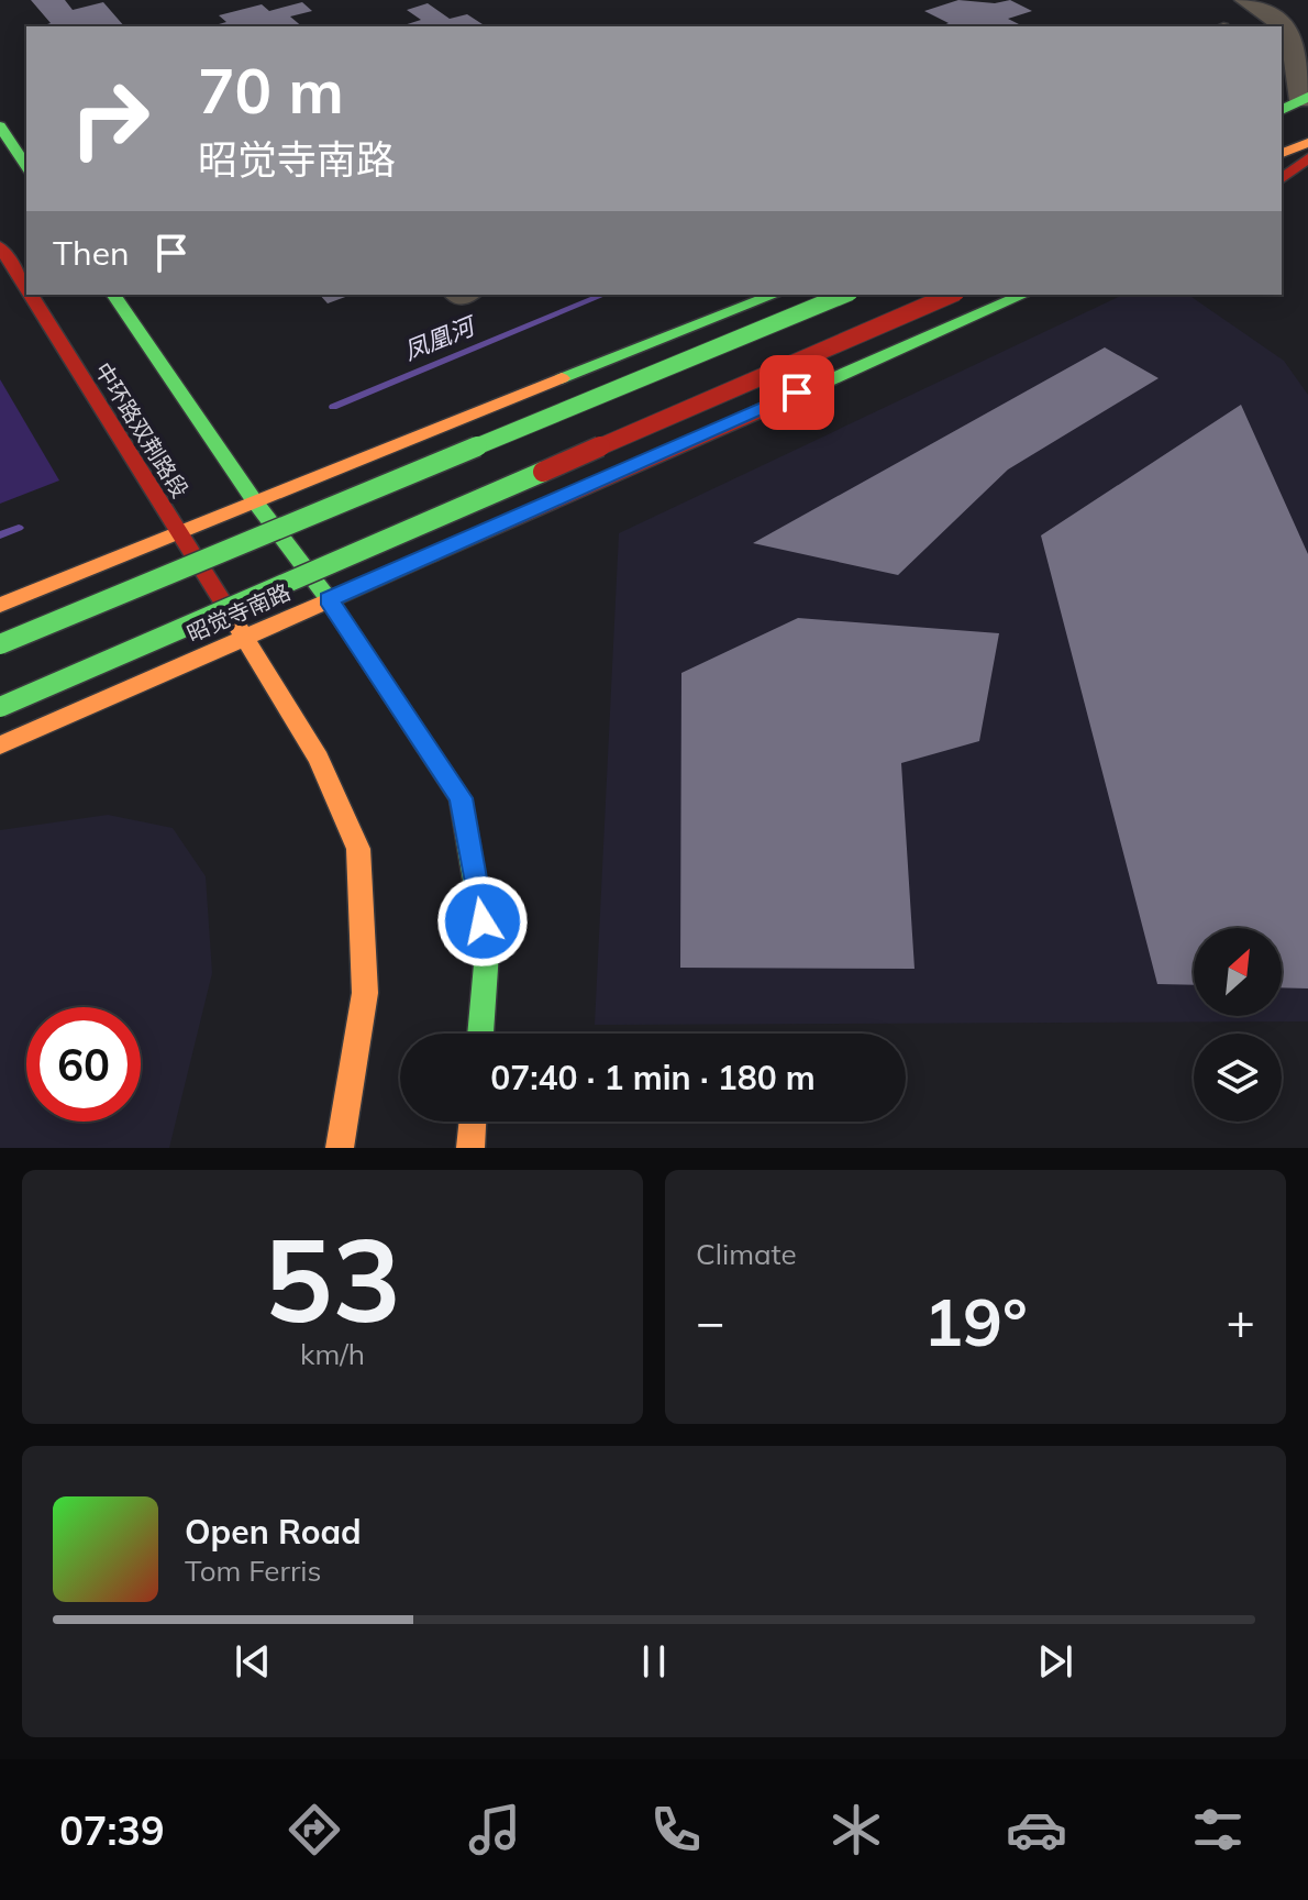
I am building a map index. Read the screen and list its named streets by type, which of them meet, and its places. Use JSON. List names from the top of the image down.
{
  "streets": {
    "main road": ["中环路双荆路段", "昭觉寺南路"]
  },
  "crossings": [
    ["中环路双荆路段", "昭觉寺南路"]
  ],
  "water": ["凤凰河"],
  "north": "top right",
  "page": {
    "turn": ["70 m", "昭觉寺南路"],
    "then": "Then",
    "limit": "60",
    "trip": "07:40 · 1 min · 180 m",
    "tile": [
      ["53", "km/h"],
      "Climate"
    ],
    "heat": ["−", "19°", "+"],
    "song": ["Open Road", "Tom Ferris"],
    "tabs": "07:39"
  }
}
